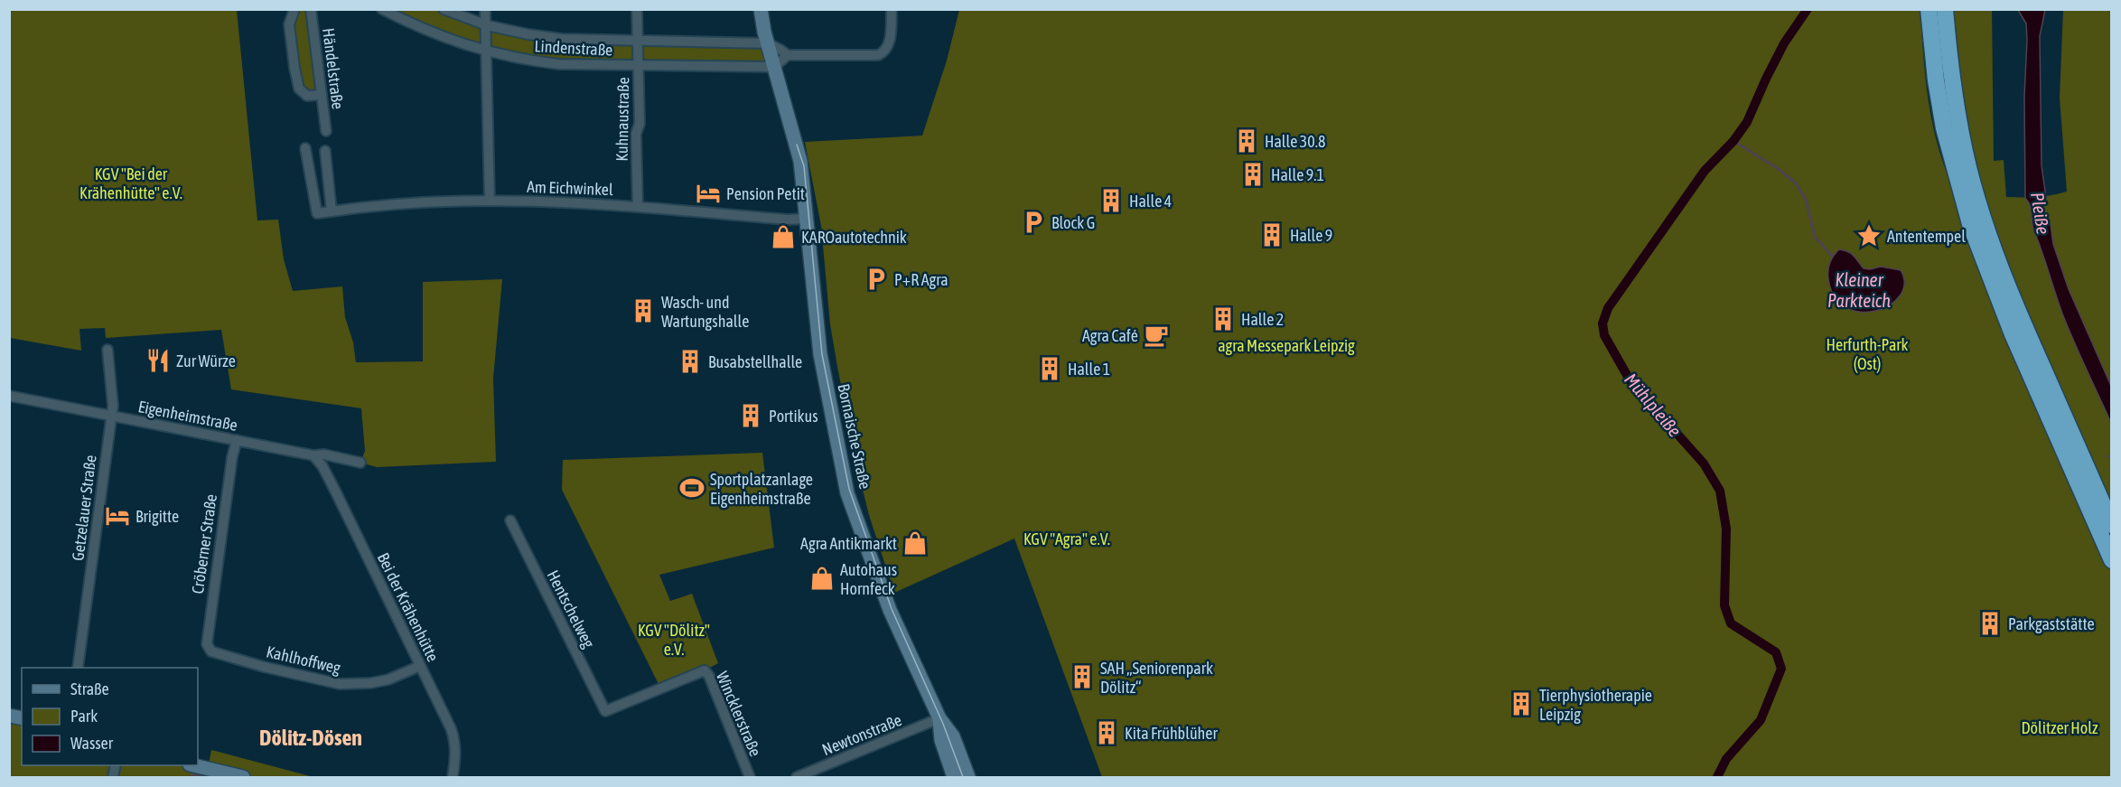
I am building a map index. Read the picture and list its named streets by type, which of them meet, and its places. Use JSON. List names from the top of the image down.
{
  "streets": {
    "main road": ["Bornaische Straße"],
    "street": [
      "Lindenstraße",
      "Händelstraße",
      "Kuhnaustraße",
      "Am Eichwinkel",
      "Eigenheimstraße",
      "Getzelauer Straße",
      "Cröberner Straße",
      "Bei der Krähenhütte",
      "Hentschelweg",
      "Kahlhoffweg",
      "Wincklerstraße",
      "Newtonstraße"
    ]
  },
  "crossings": [
    ["Lindenstraße", "Kuhnaustraße"],
    ["Lindenstraße", "Bornaische Straße"],
    ["Kuhnaustraße", "Am Eichwinkel"],
    ["Am Eichwinkel", "Bornaische Straße"],
    ["Eigenheimstraße", "Getzelauer Straße"],
    ["Eigenheimstraße", "Cröberner Straße"],
    ["Eigenheimstraße", "Bei der Krähenhütte"],
    ["Bornaische Straße", "Newtonstraße"],
    ["Cröberner Straße", "Kahlhoffweg"],
    ["Bei der Krähenhütte", "Kahlhoffweg"],
    ["Hentschelweg", "Wincklerstraße"]
  ],
  "districts": ["Dölitz-Dösen"],
  "water": ["Pleiße", "Kleiner Parkteich", "Mühlpleiße"],
  "parks": [
    "KGV \"Bei der Krähenhütte\" e.V.",
    "Herfurth-Park (Ost)",
    "agra Messepark Leipzig",
    "KGV \"Agra\" e.V.",
    "KGV \"Dölitz\" e.V.",
    "Dölitzer Holz"
  ],
  "places": {
    "building": [
      "Halle 30.8",
      "Halle 9.1",
      "Halle 4",
      "Halle 9",
      "Wasch- und Wartungshalle",
      "Halle 2",
      "Busabstellhalle",
      "Halle 1",
      "Portikus",
      "Parkgaststätte",
      "SAH „Seniorenpark Dölitz“",
      "Tierphysiotherapie Leipzig",
      "Kita Frühblüher"
    ],
    "hotel": ["Pension Petit", "Brigitte"],
    "parking": ["Block G", "P+R Agra"],
    "place": ["Antentempel"],
    "shop": ["KAROautotechnik", "Agra Antikmarkt", "Autohaus Hornfeck"],
    "cafe": ["Agra Café"],
    "restaurant": ["Zur Würze"],
    "sports": ["Sportplatzanlage Eigenheimstraße"]
  },
  "legend": ["Straße", "Park", "Wasser"]
}
